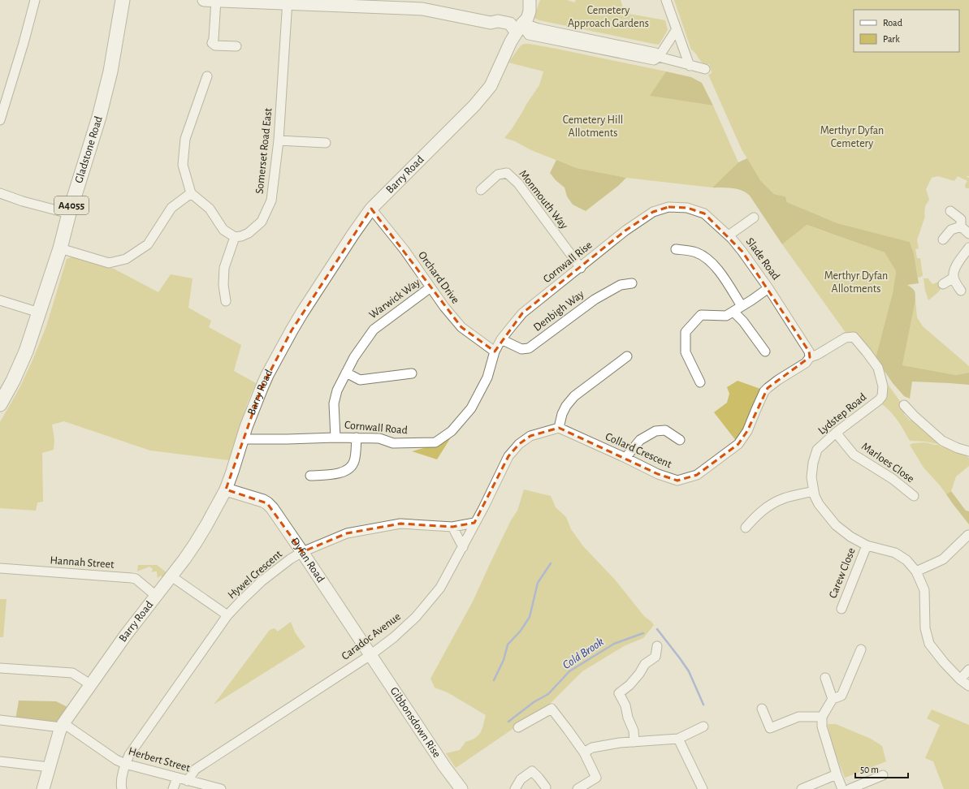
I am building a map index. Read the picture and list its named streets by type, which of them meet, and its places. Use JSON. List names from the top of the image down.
{
  "streets": {
    "main road": ["Gladstone Road", "A4055"],
    "street": [
      "Somerset Road East",
      "Barry Road",
      "Monmouth Way",
      "Slade Road",
      "Cornwall Rise",
      "Orchard Drive",
      "Warwick Way",
      "Denbigh Way",
      "Lydstep Road",
      "Cornwall Road",
      "Collard Crescent",
      "Marloes Close",
      "Dyfan Road",
      "Hannah Street",
      "Carew Close",
      "Hywel Crescent",
      "Caradoc Avenue",
      "Gibbonsdown Rise",
      "Herbert Street"
    ]
  },
  "crossings": [
    ["Barry Road", "Orchard Drive"],
    ["Barry Road", "Cornwall Road"],
    ["Barry Road", "Dyfan Road"],
    ["Barry Road", "Hannah Street"],
    ["Barry Road", "Herbert Street"],
    ["Monmouth Way", "Cornwall Rise"],
    ["Slade Road", "Cornwall Rise"],
    ["Slade Road", "Collard Crescent"],
    ["Cornwall Rise", "Orchard Drive"],
    ["Cornwall Rise", "Denbigh Way"],
    ["Cornwall Rise", "Cornwall Road"],
    ["Orchard Drive", "Warwick Way"],
    ["Orchard Drive", "Cornwall Road"],
    ["Warwick Way", "Cornwall Road"],
    ["Lydstep Road", "Collard Crescent"],
    ["Lydstep Road", "Marloes Close"],
    ["Lydstep Road", "Carew Close"],
    ["Collard Crescent", "Caradoc Avenue"],
    ["Dyfan Road", "Hywel Crescent"],
    ["Dyfan Road", "Caradoc Avenue"],
    ["Dyfan Road", "Gibbonsdown Rise"],
    ["Hywel Crescent", "Caradoc Avenue"],
    ["Hywel Crescent", "Herbert Street"],
    ["Caradoc Avenue", "Gibbonsdown Rise"],
    ["Caradoc Avenue", "Herbert Street"]
  ],
  "water": ["Cold Brook"],
  "parks": [
    "Cemetery Approach Gardens",
    "Cemetery Hill Allotments",
    "Merthyr Dyfan Cemetery",
    "Merthyr Dyfan Allotments"
  ],
  "legend": ["Road", "Park"],
  "scale_bar": "50 m"
}
